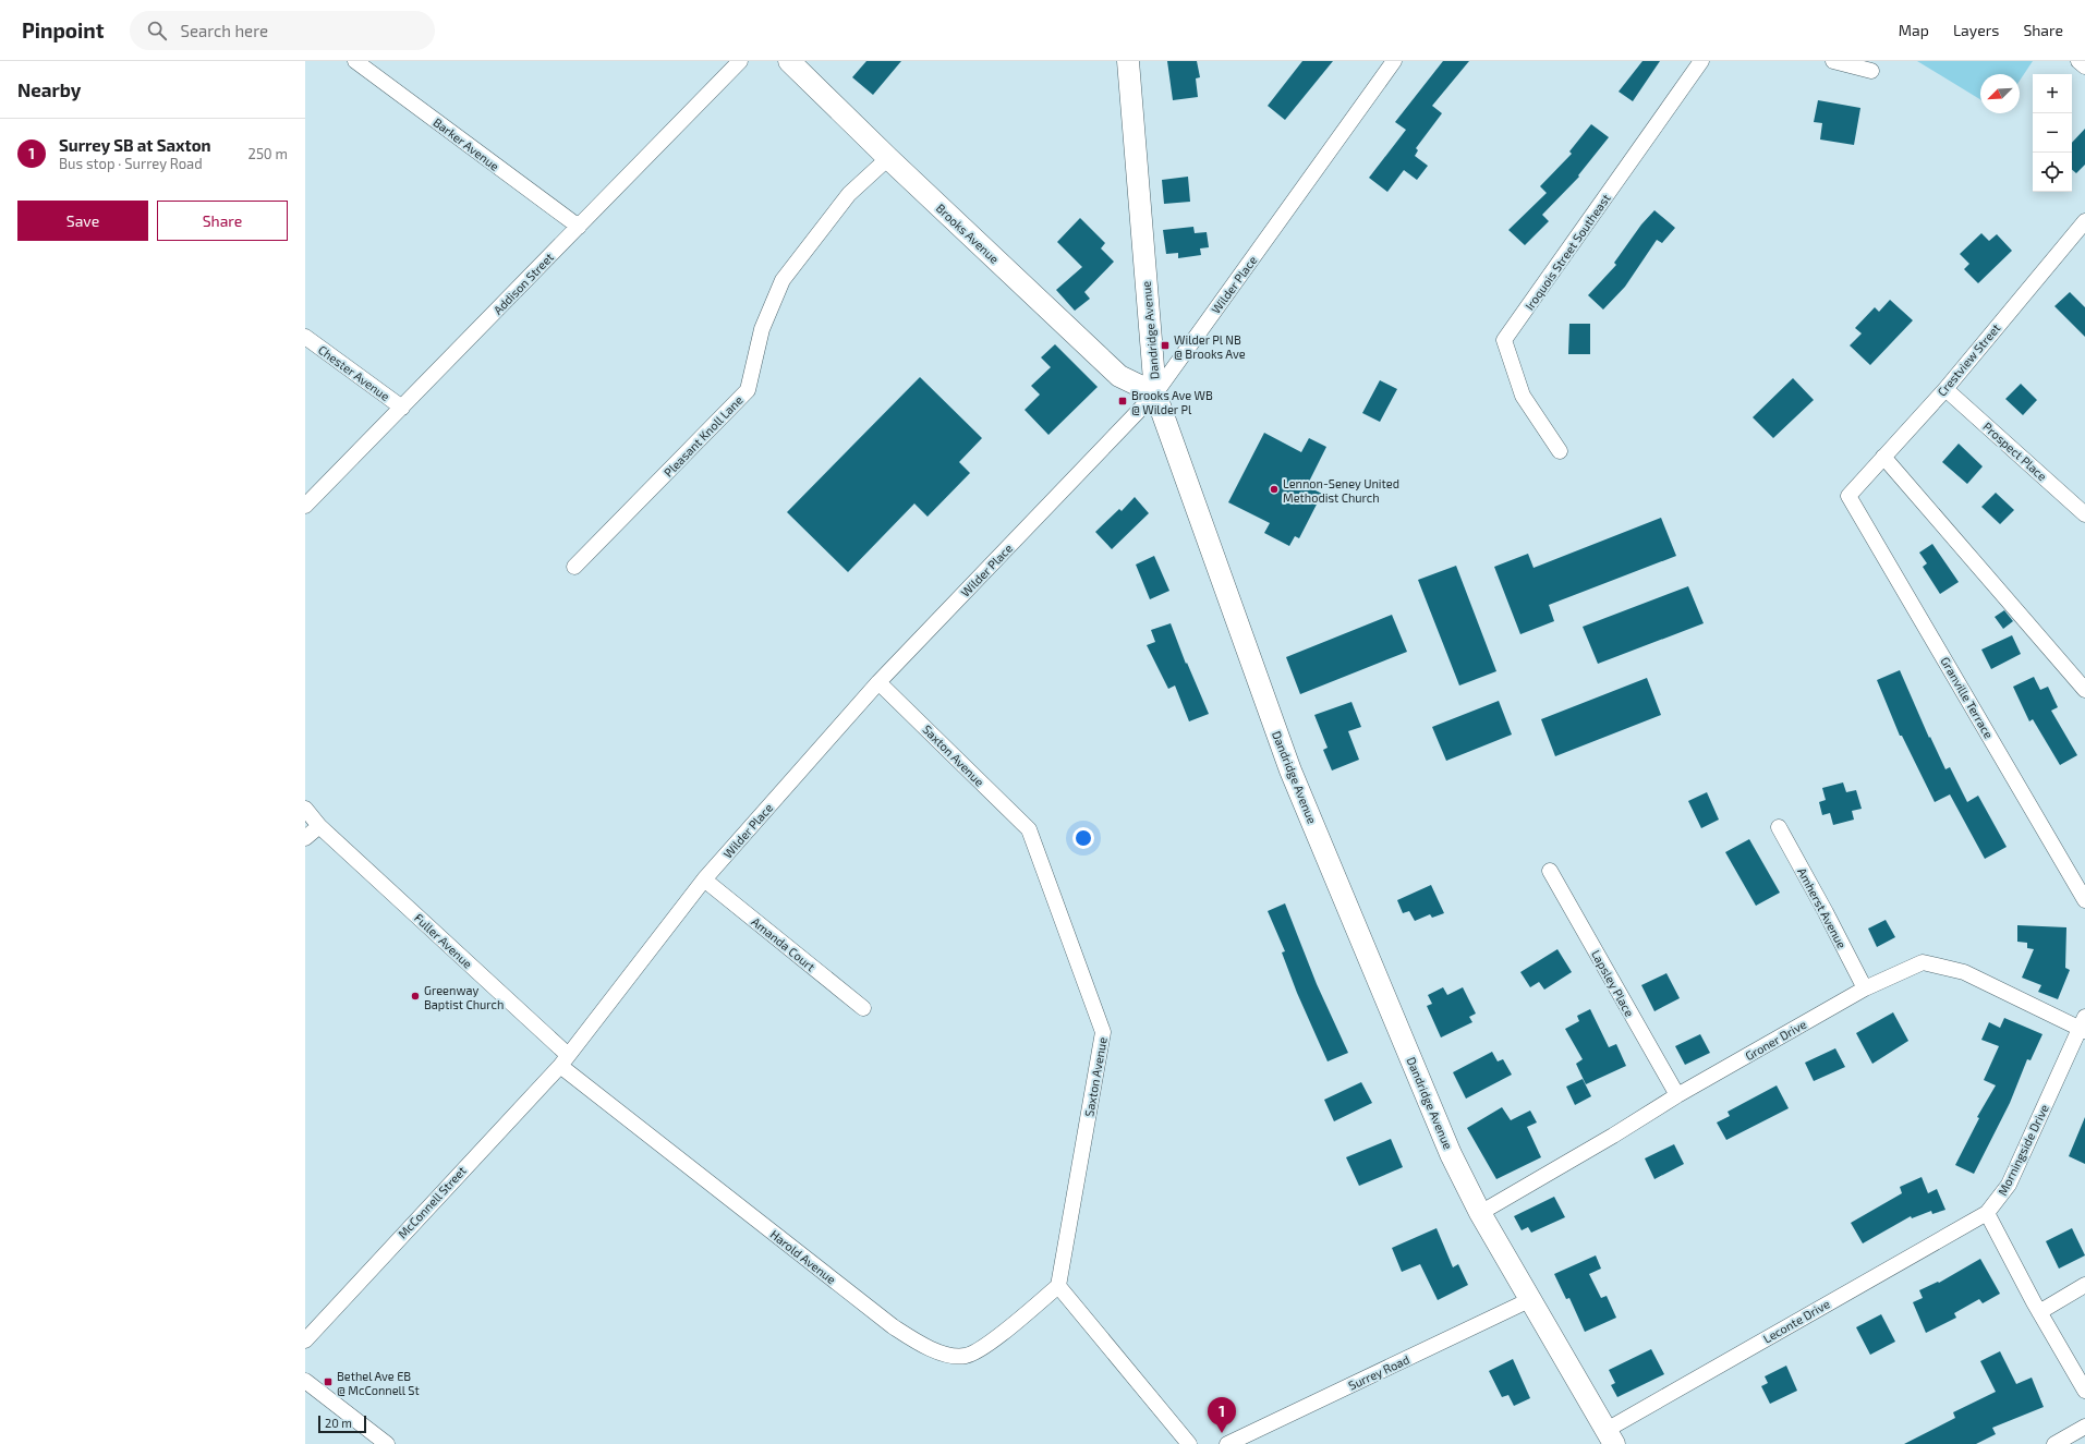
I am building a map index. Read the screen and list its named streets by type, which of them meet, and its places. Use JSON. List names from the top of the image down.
{
  "streets": {
    "street": [
      "Barker Avenue",
      "Brooks Avenue",
      "Iroquois Street Southeast",
      "Addison Street",
      "Wilder Place",
      "Dandridge Avenue",
      "Crestview Street",
      "Chester Avenue",
      "Pleasant Knoll Lane",
      "Prospect Place",
      "Granville Terrace",
      "Saxton Avenue",
      "Amherst Avenue",
      "Fuller Avenue",
      "Amanda Court",
      "Lapsley Place",
      "Groner Drive",
      "Morningside Drive",
      "McConnell Street",
      "Harold Avenue",
      "Leconte Drive",
      "Surrey Road"
    ]
  },
  "crossings": [
    ["Barker Avenue", "Addison Street"],
    ["Brooks Avenue", "Wilder Place"],
    ["Brooks Avenue", "Dandridge Avenue"],
    ["Brooks Avenue", "Pleasant Knoll Lane"],
    ["Addison Street", "Chester Avenue"],
    ["Wilder Place", "Dandridge Avenue"],
    ["Wilder Place", "Saxton Avenue"],
    ["Wilder Place", "Fuller Avenue"],
    ["Wilder Place", "Amanda Court"],
    ["Wilder Place", "McConnell Street"],
    ["Wilder Place", "Harold Avenue"],
    ["Dandridge Avenue", "Groner Drive"],
    ["Dandridge Avenue", "Leconte Drive"],
    ["Dandridge Avenue", "Surrey Road"],
    ["Crestview Street", "Prospect Place"],
    ["Crestview Street", "Granville Terrace"],
    ["Saxton Avenue", "Harold Avenue"],
    ["Amherst Avenue", "Groner Drive"],
    ["Fuller Avenue", "McConnell Street"],
    ["Fuller Avenue", "Harold Avenue"],
    ["Lapsley Place", "Groner Drive"],
    ["Groner Drive", "Morningside Drive"],
    ["Morningside Drive", "Leconte Drive"],
    ["McConnell Street", "Harold Avenue"]
  ],
  "places": {
    "transit": ["Wilder Pl NB @ Brooks Ave", "Brooks Ave WB @ Wilder Pl", "Bethel Ave EB @ McConnell St"],
    "other": ["Lennon-Seney United Methodist Church", "Greenway Baptist Church"]
  },
  "scale_bar": "20 m",
  "north": "bottom left",
  "page": {
    "header": "Pinpoint",
    "search": "Search here",
    "nav": ["Map", "Layers", "Share"],
    "heading": "Nearby",
    "map_buttons": ["+", "−"],
    "list": [
      {
        "mark": "1",
        "name": "Surrey SB at Saxton",
        "note": "Bus stop · Surrey Road",
        "value": "250 m"
      }
    ],
    "buttons": ["Save", "Share"],
    "pins": "1",
    "scale": "20 m"
  }
}
